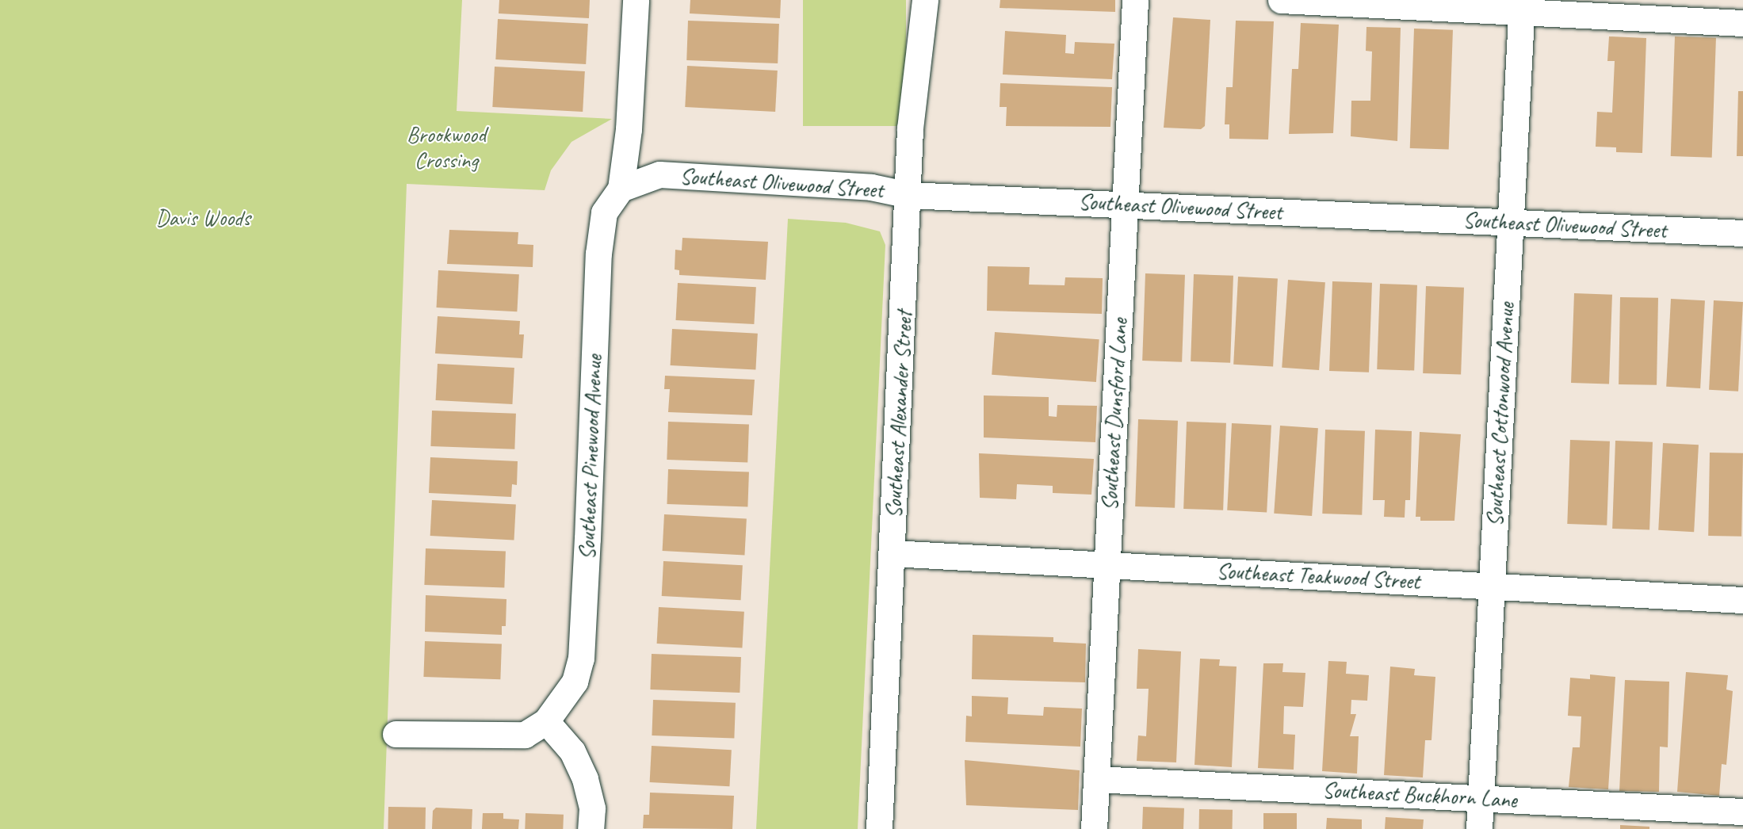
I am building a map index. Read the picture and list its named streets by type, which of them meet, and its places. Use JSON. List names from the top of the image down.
{
  "streets": {
    "street": [
      "Southeast Olivewood Street",
      "Southeast Alexander Street",
      "Southeast Dunsford Lane",
      "Southeast Cottonwood Avenue",
      "Southeast Pinewood Avenue",
      "Southeast Teakwood Street",
      "Southeast Buckhorn Lane"
    ]
  },
  "crossings": [
    ["Southeast Olivewood Street", "Southeast Alexander Street"],
    ["Southeast Olivewood Street", "Southeast Dunsford Lane"],
    ["Southeast Olivewood Street", "Southeast Cottonwood Avenue"],
    ["Southeast Olivewood Street", "Southeast Pinewood Avenue"],
    ["Southeast Alexander Street", "Southeast Teakwood Street"],
    ["Southeast Dunsford Lane", "Southeast Teakwood Street"],
    ["Southeast Dunsford Lane", "Southeast Buckhorn Lane"],
    ["Southeast Cottonwood Avenue", "Southeast Teakwood Street"],
    ["Southeast Cottonwood Avenue", "Southeast Buckhorn Lane"]
  ],
  "parks": ["Brookwood Crossing", "Davis Woods"]
}
